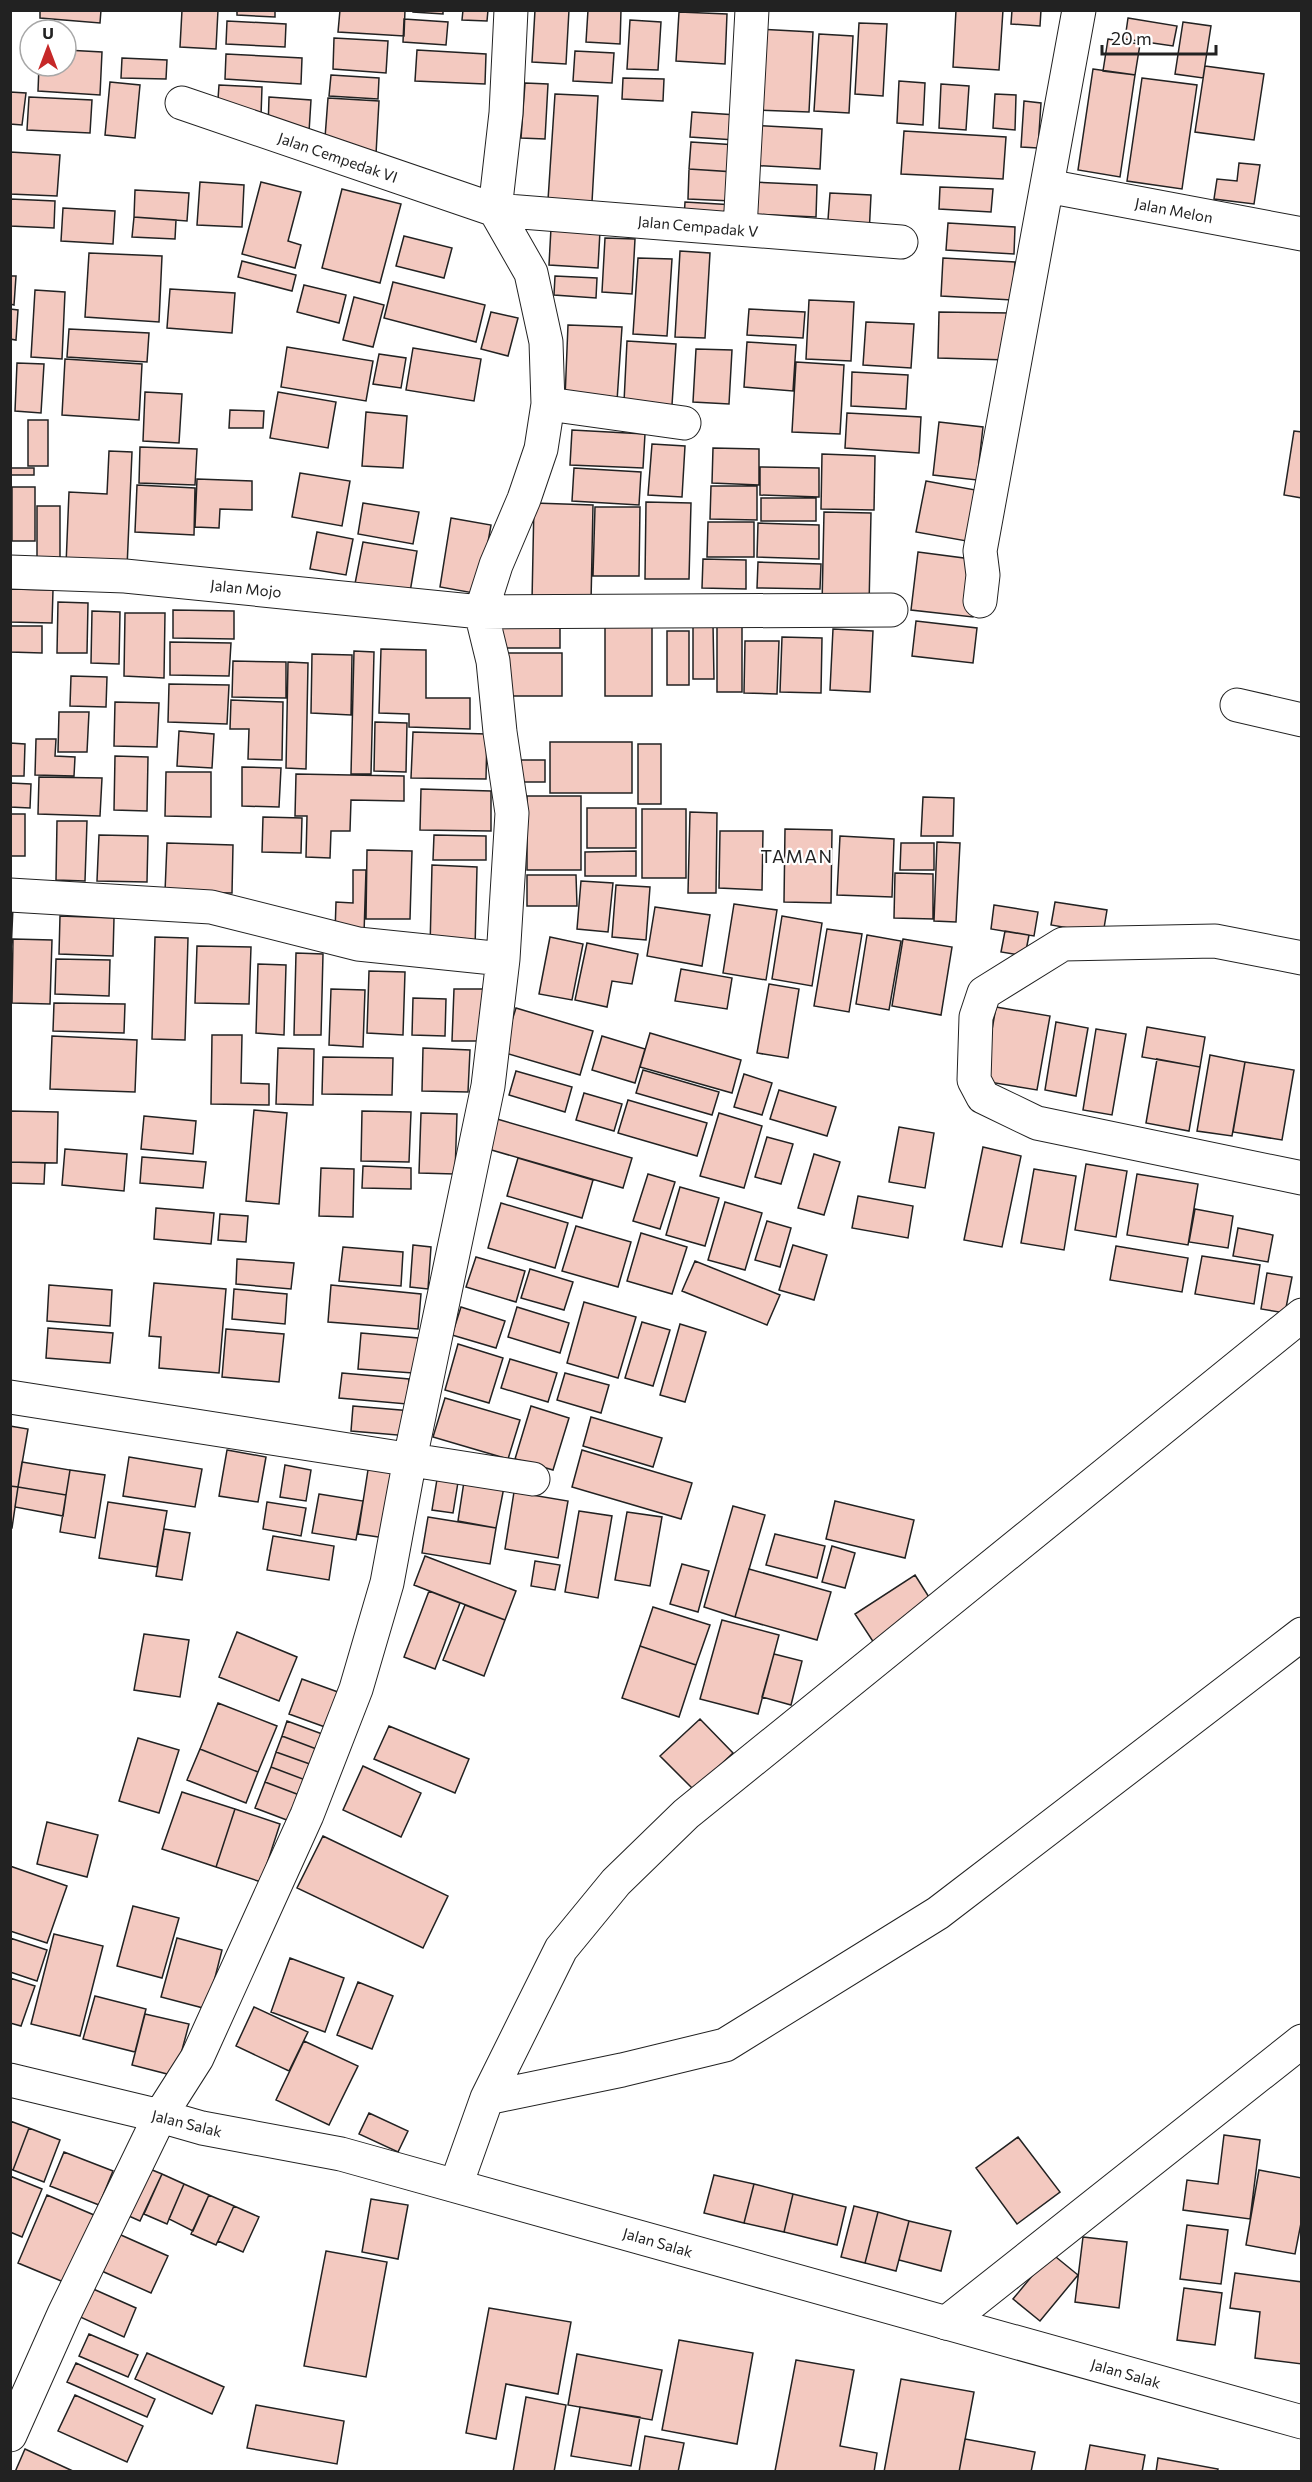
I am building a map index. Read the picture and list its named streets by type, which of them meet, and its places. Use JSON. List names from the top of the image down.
{
  "streets": {
    "street": [
      "Jalan Cempedak VI",
      "Jalan Melon",
      "Jalan Cempadak V",
      "Jalan Mojo",
      "Jalan Salak"
    ]
  },
  "crossings": [
    ["Jalan Cempedak VI", "Jalan Cempadak V"]
  ],
  "districts": ["TAMAN"],
  "scale_bar": "20 m",
  "north": "top"
}
